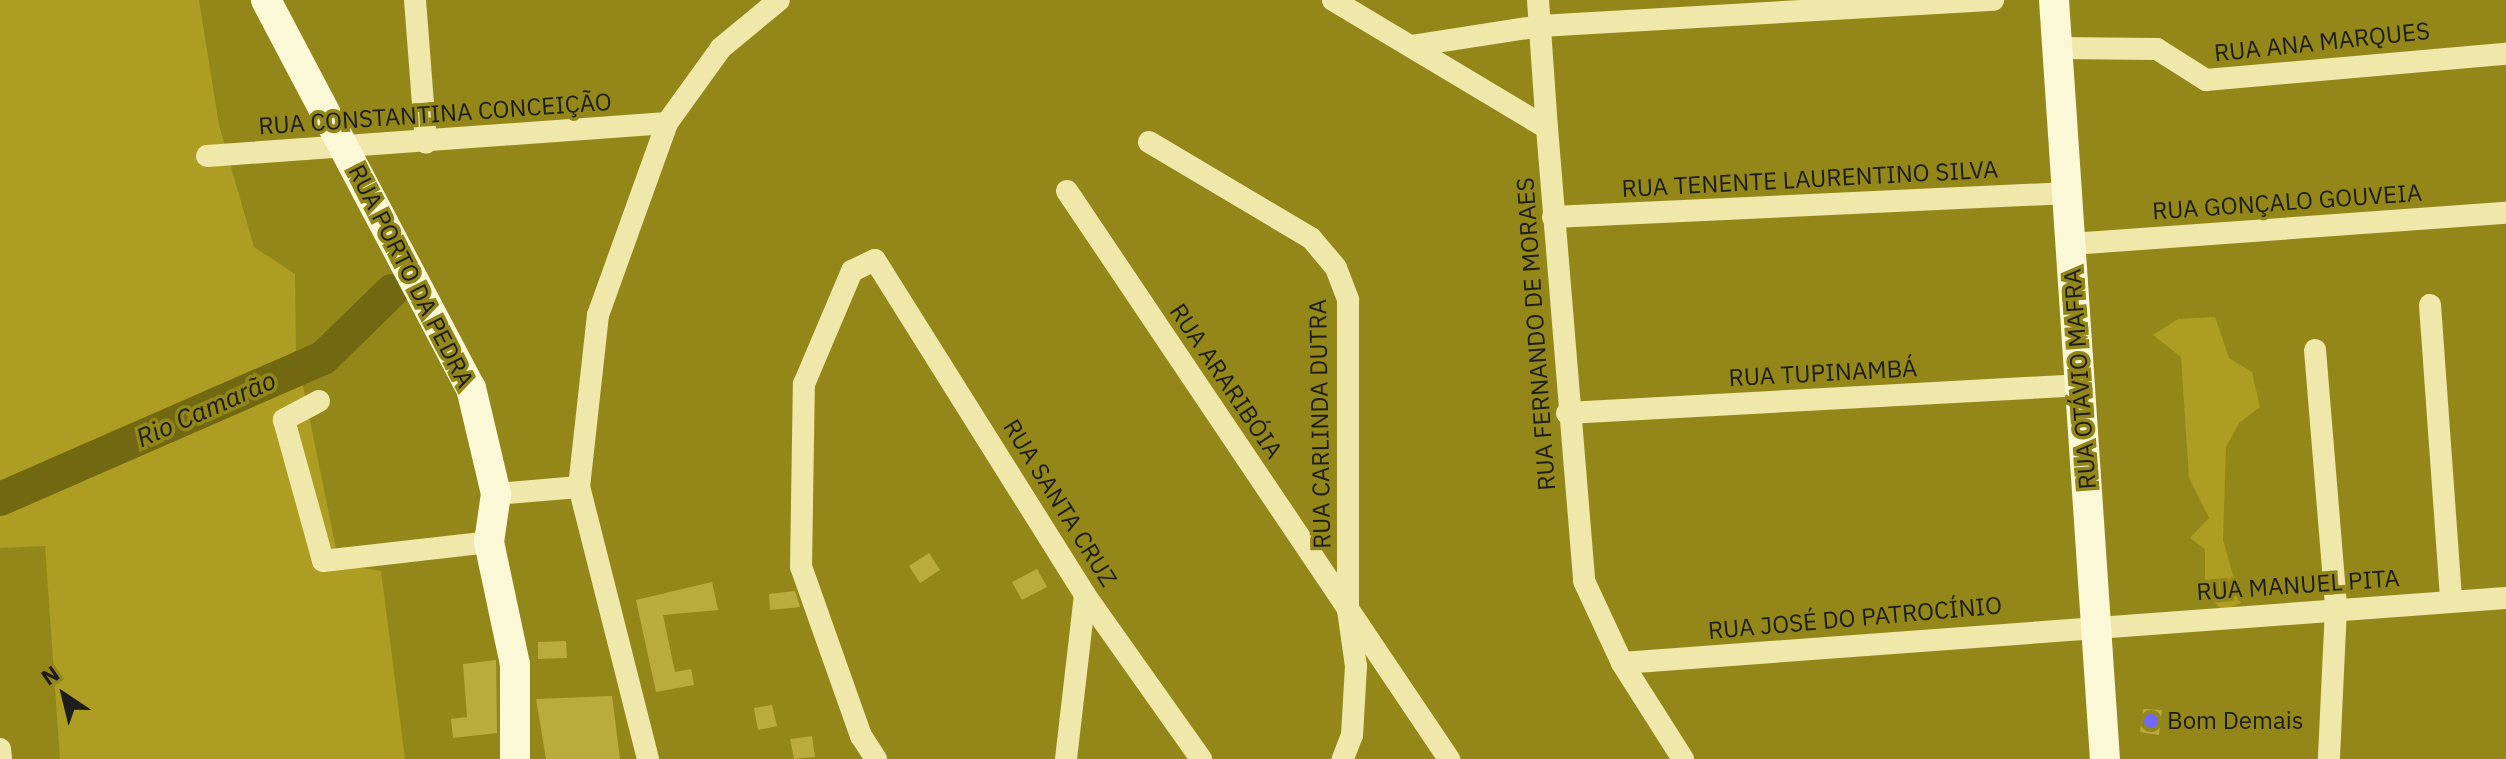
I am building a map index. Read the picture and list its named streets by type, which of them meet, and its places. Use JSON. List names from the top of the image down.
{
  "streets": {
    "main road": ["RUA PORTO DA PEDRA", "RUA OTÁVIO MAFRA"],
    "street": [
      "RUA ANA MARQUES",
      "RUA CONSTANTINA CONCEIÇÃO",
      "RUA TENENTE LAURENTINO SILVA",
      "RUA GONÇALO GOUVEIA",
      "RUA FERNANDO DE MORAES",
      "RUA TUPINAMBÁ",
      "RUA ARARIBÓIA",
      "RUA CARLINDA DUTRA",
      "RUA SANTA CRUZ",
      "RUA MANUEL PITA",
      "RUA JOSÉ DO PATROCÍNIO"
    ]
  },
  "crossings": [
    ["RUA ANA MARQUES", "RUA OTÁVIO MAFRA"],
    ["RUA CONSTANTINA CONCEIÇÃO", "RUA PORTO DA PEDRA"],
    ["RUA TENENTE LAURENTINO SILVA", "RUA FERNANDO DE MORAES"],
    ["RUA TENENTE LAURENTINO SILVA", "RUA OTÁVIO MAFRA"],
    ["RUA GONÇALO GOUVEIA", "RUA OTÁVIO MAFRA"],
    ["RUA FERNANDO DE MORAES", "RUA TUPINAMBÁ"],
    ["RUA FERNANDO DE MORAES", "RUA JOSÉ DO PATROCÍNIO"],
    ["RUA TUPINAMBÁ", "RUA OTÁVIO MAFRA"],
    ["RUA OTÁVIO MAFRA", "RUA MANUEL PITA"],
    ["RUA OTÁVIO MAFRA", "RUA JOSÉ DO PATROCÍNIO"],
    ["RUA ARARIBÓIA", "RUA CARLINDA DUTRA"],
    ["RUA MANUEL PITA", "RUA JOSÉ DO PATROCÍNIO"]
  ],
  "water": ["Rio Camarão"],
  "places": ["Bom Demais"],
  "north": "top left"
}
